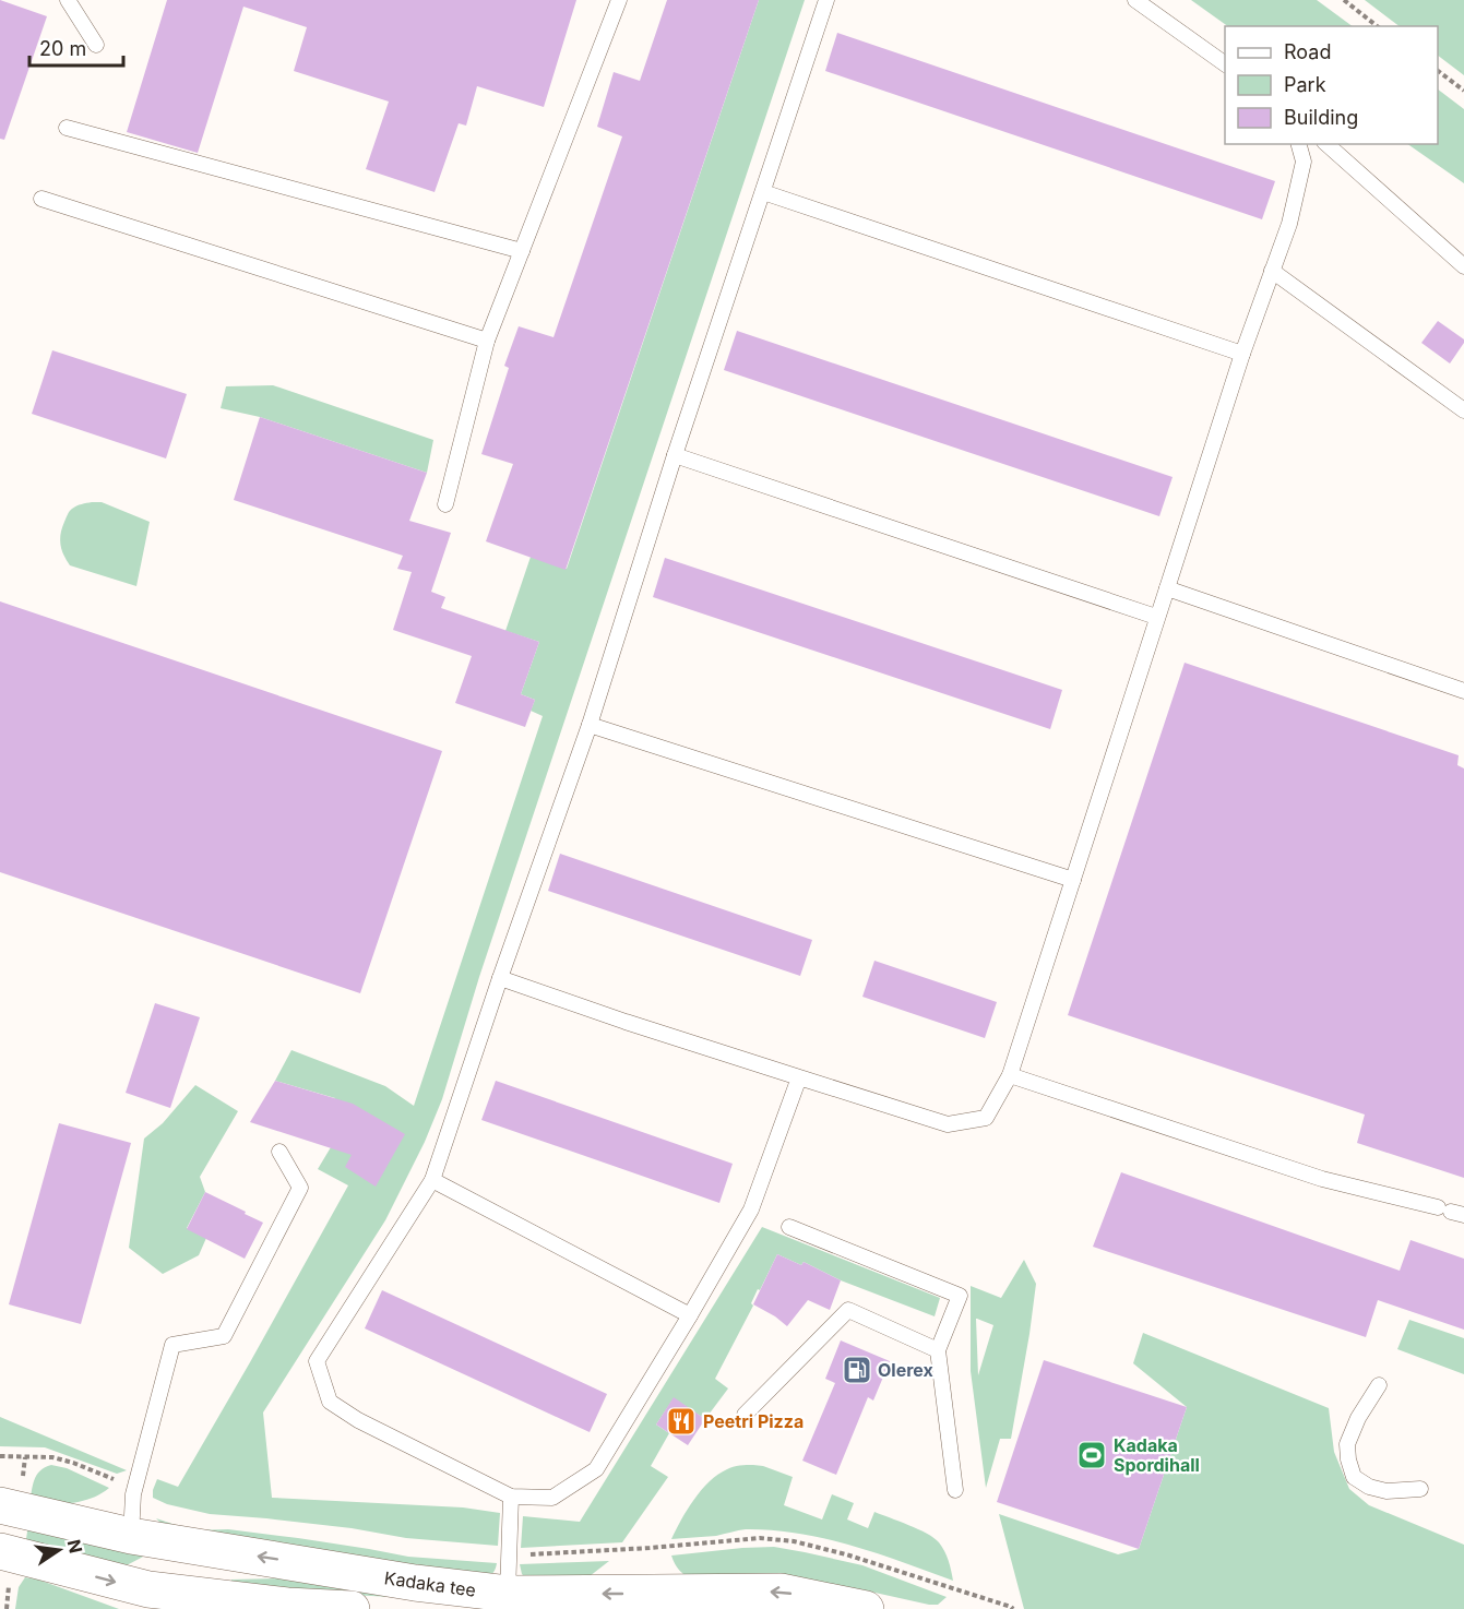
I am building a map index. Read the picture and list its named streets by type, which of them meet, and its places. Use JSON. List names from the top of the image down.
{
  "streets": {
    "main road": ["Kadaka tee"]
  },
  "one_way": ["Kadaka tee"],
  "places": {
    "fuel station": ["Olerex"],
    "restaurant": ["Peetri Pizza"],
    "sports": ["Kadaka Spordihall"]
  },
  "legend": ["Road", "Park", "Building"],
  "scale_bar": "20 m",
  "north": "right"
}
